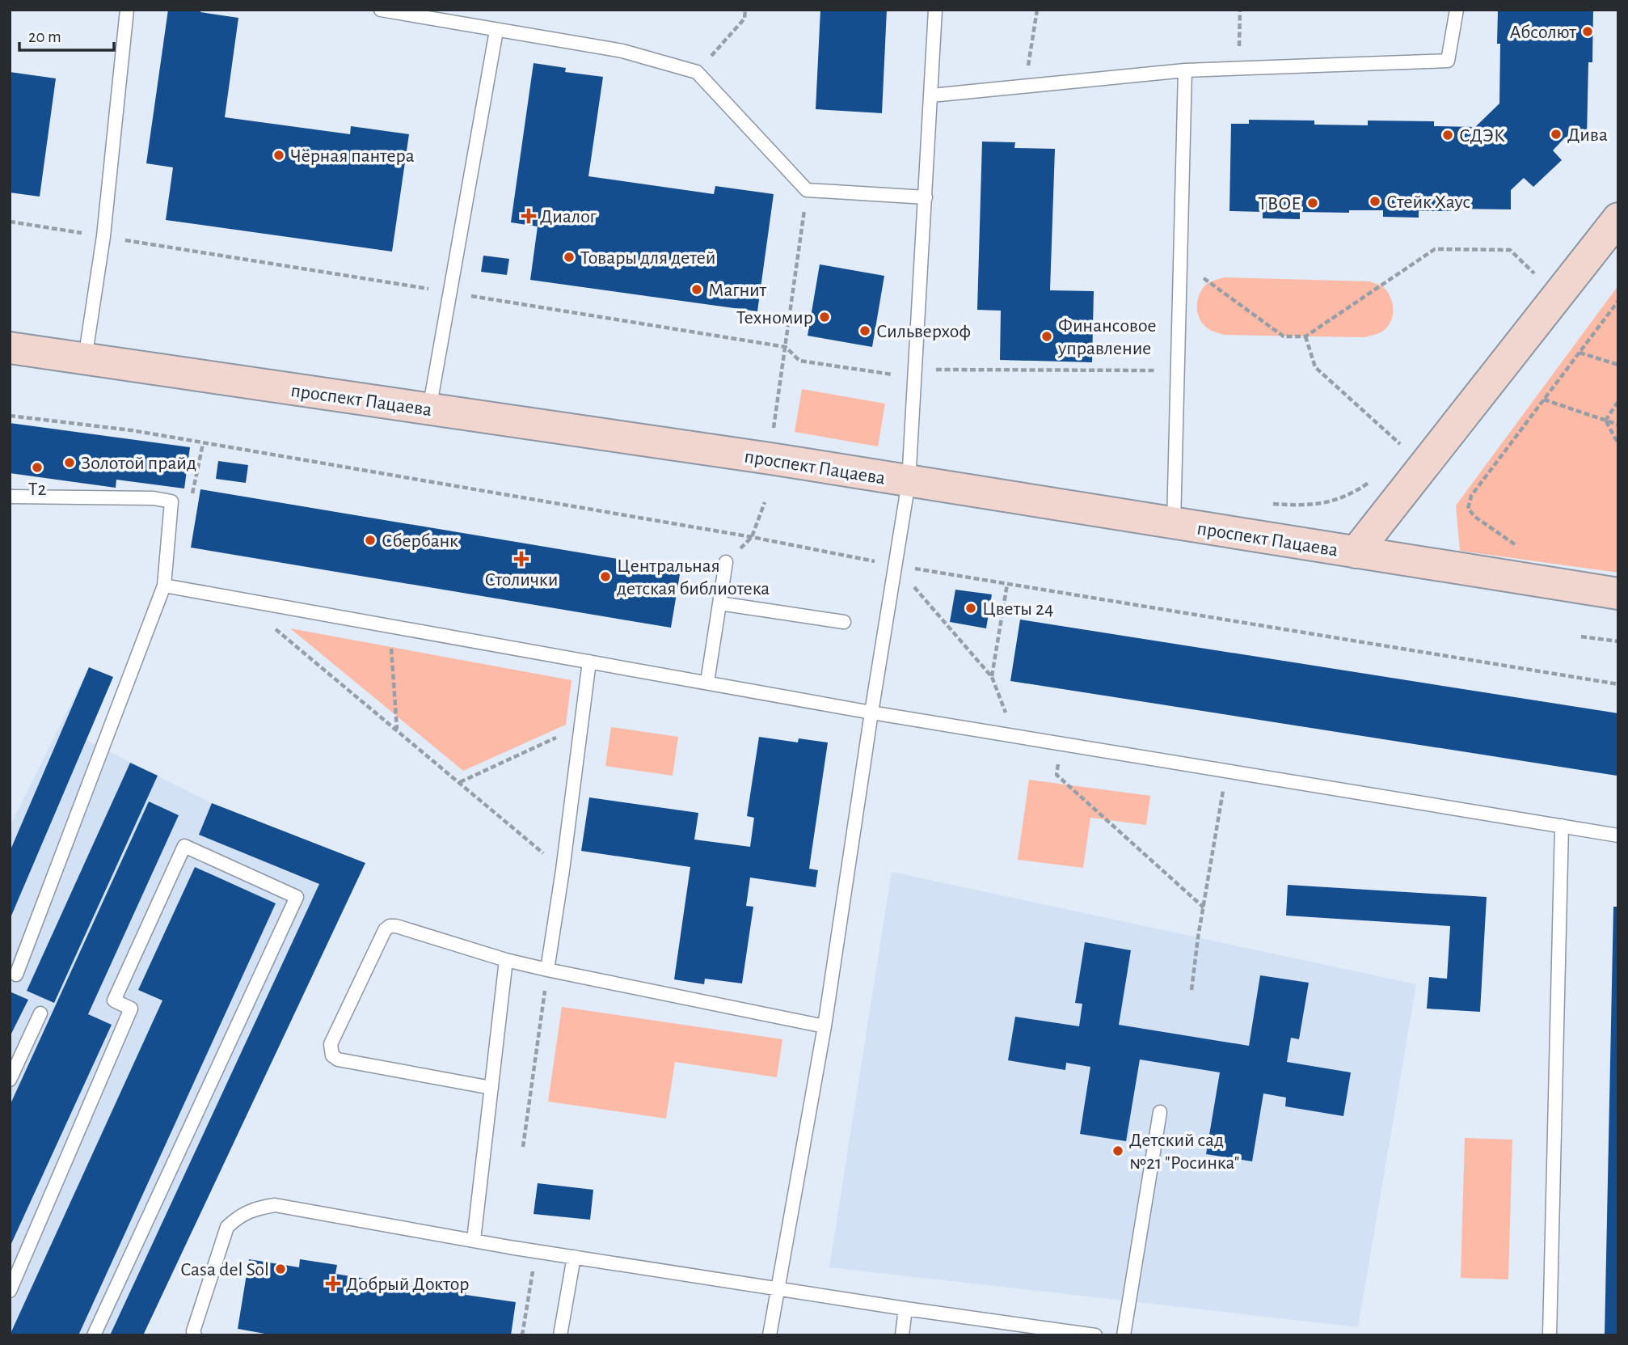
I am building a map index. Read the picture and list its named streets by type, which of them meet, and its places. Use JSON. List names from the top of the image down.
{
  "streets": {
    "main road": ["проспект Пацаева"]
  },
  "places": {
    "other": [
      "Абсолют",
      "Дива",
      "СДЭК",
      "Чёрная пантера",
      "Стейк Хаус",
      "ТВОЕ",
      "Товары для детей",
      "Магнит",
      "Техномир",
      "Сильверхоф",
      "Финансовое управление",
      "Золотой прайд",
      "T2",
      "Сбербанк",
      "Центральная детская библиотека",
      "Цветы 24",
      "Детский сад №21 \"Росинка\"",
      "Casa del Sol"
    ],
    "health": ["Диалог", "Столички", "Добрый Доктор"]
  },
  "scale_bar": "20 m"
}
